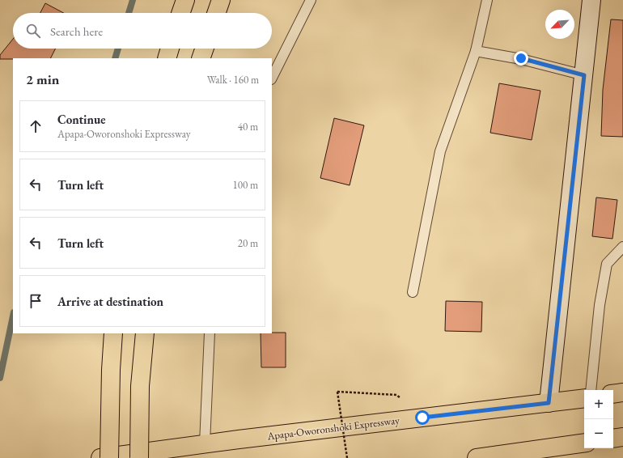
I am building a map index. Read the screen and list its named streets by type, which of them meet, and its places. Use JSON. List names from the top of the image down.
{
  "streets": {
    "main road": ["Apapa-Oworonshoki Expressway"]
  },
  "north": "bottom left",
  "page": {
    "search": "Search here",
    "heading": ["2 min", "Walk · 160 m"],
    "list": [
      ["Continue", "Apapa-Oworonshoki Expressway", "40 m"],
      ["Turn left", "100 m"],
      ["Turn left", "20 m"],
      "Arrive at destination"
    ],
    "map_buttons": ["+", "−"]
  }
}
